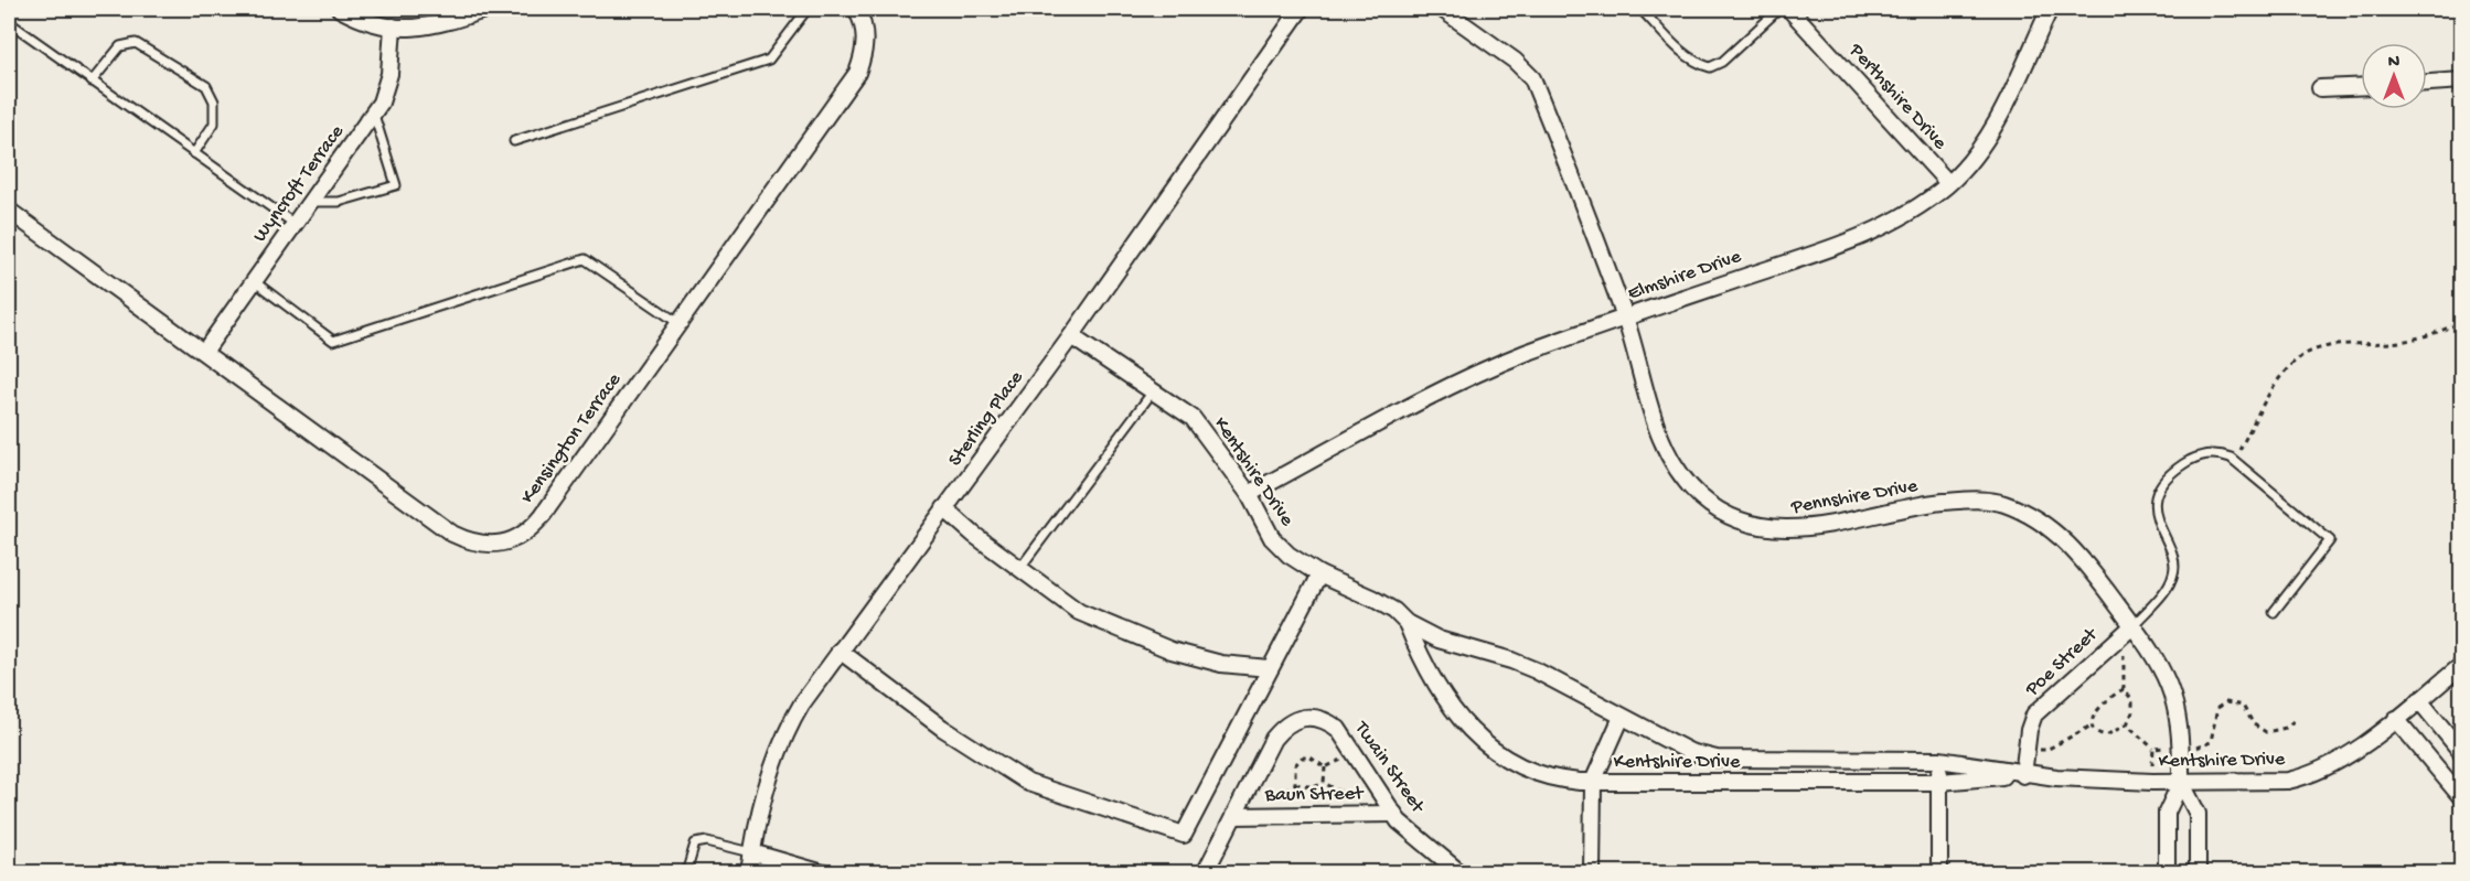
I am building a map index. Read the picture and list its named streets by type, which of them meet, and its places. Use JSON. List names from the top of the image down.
{
  "streets": {
    "street": [
      "Perthshire Drive",
      "Wyncroft Terrace",
      "Elmshire Drive",
      "Sterling Place",
      "Kensington Terrace",
      "Kentshire Drive",
      "Pennshire Drive",
      "Poe Street",
      "Twain Street",
      "Baun Street"
    ]
  },
  "crossings": [
    ["Perthshire Drive", "Elmshire Drive"],
    ["Wyncroft Terrace", "Kensington Terrace"],
    ["Elmshire Drive", "Kentshire Drive"],
    ["Elmshire Drive", "Pennshire Drive"],
    ["Sterling Place", "Kentshire Drive"],
    ["Kentshire Drive", "Pennshire Drive"],
    ["Kentshire Drive", "Poe Street"],
    ["Pennshire Drive", "Poe Street"],
    ["Twain Street", "Baun Street"]
  ],
  "north": "top"
}
